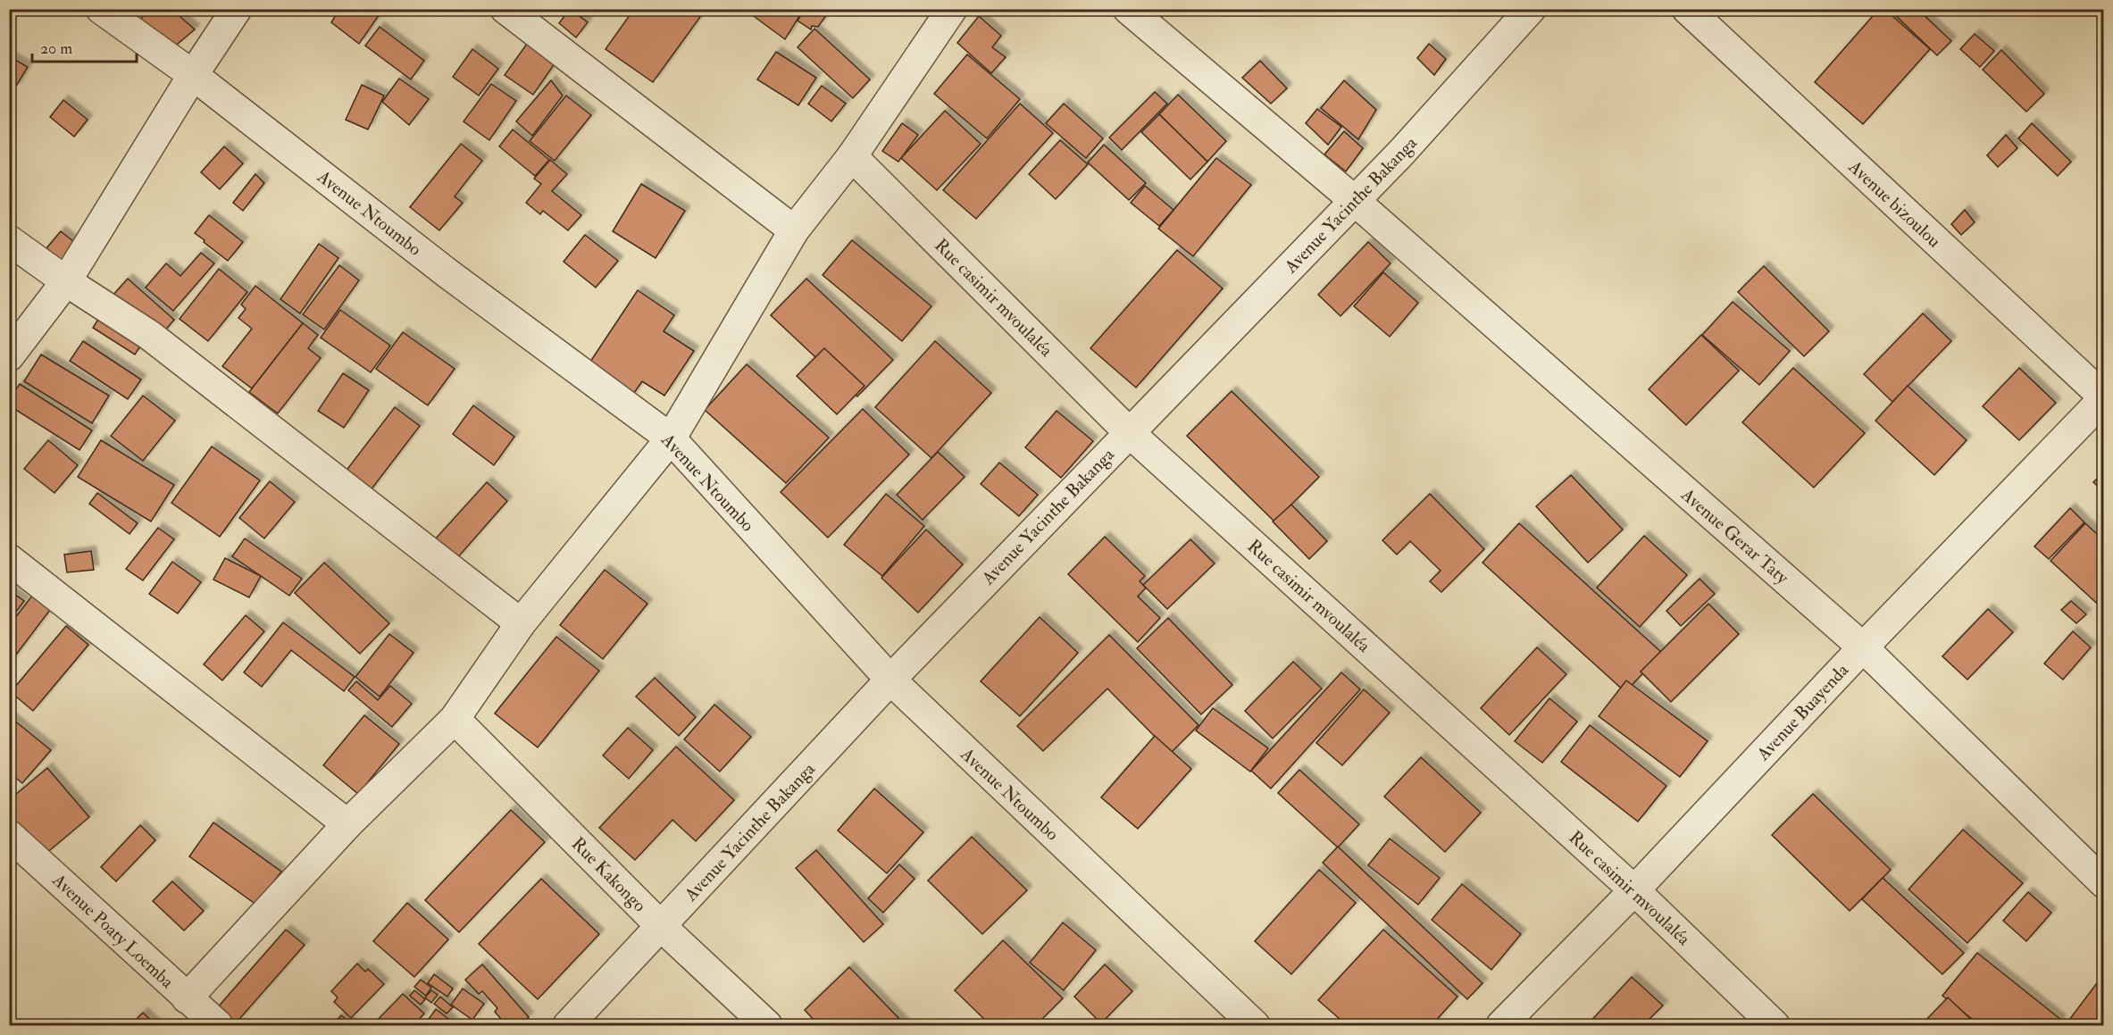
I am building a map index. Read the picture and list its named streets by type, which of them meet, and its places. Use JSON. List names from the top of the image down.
{
  "streets": {
    "street": [
      "Avenue bizoulou",
      "Avenue Yacinthe Bakanga",
      "Avenue Ntoumbo",
      "Rue casimir mvoulaléa",
      "Avenue Gerar Taty",
      "Avenue Buayenda",
      "Rue Kakongo",
      "Avenue Poaty Loemba"
    ]
  },
  "crossings": [
    ["Avenue bizoulou", "Avenue Buayenda"],
    ["Avenue Yacinthe Bakanga", "Avenue Ntoumbo"],
    ["Avenue Yacinthe Bakanga", "Rue casimir mvoulaléa"],
    ["Avenue Yacinthe Bakanga", "Avenue Gerar Taty"],
    ["Avenue Yacinthe Bakanga", "Rue Kakongo"],
    ["Rue casimir mvoulaléa", "Avenue Buayenda"],
    ["Avenue Gerar Taty", "Avenue Buayenda"]
  ],
  "scale_bar": "20 m"
}
